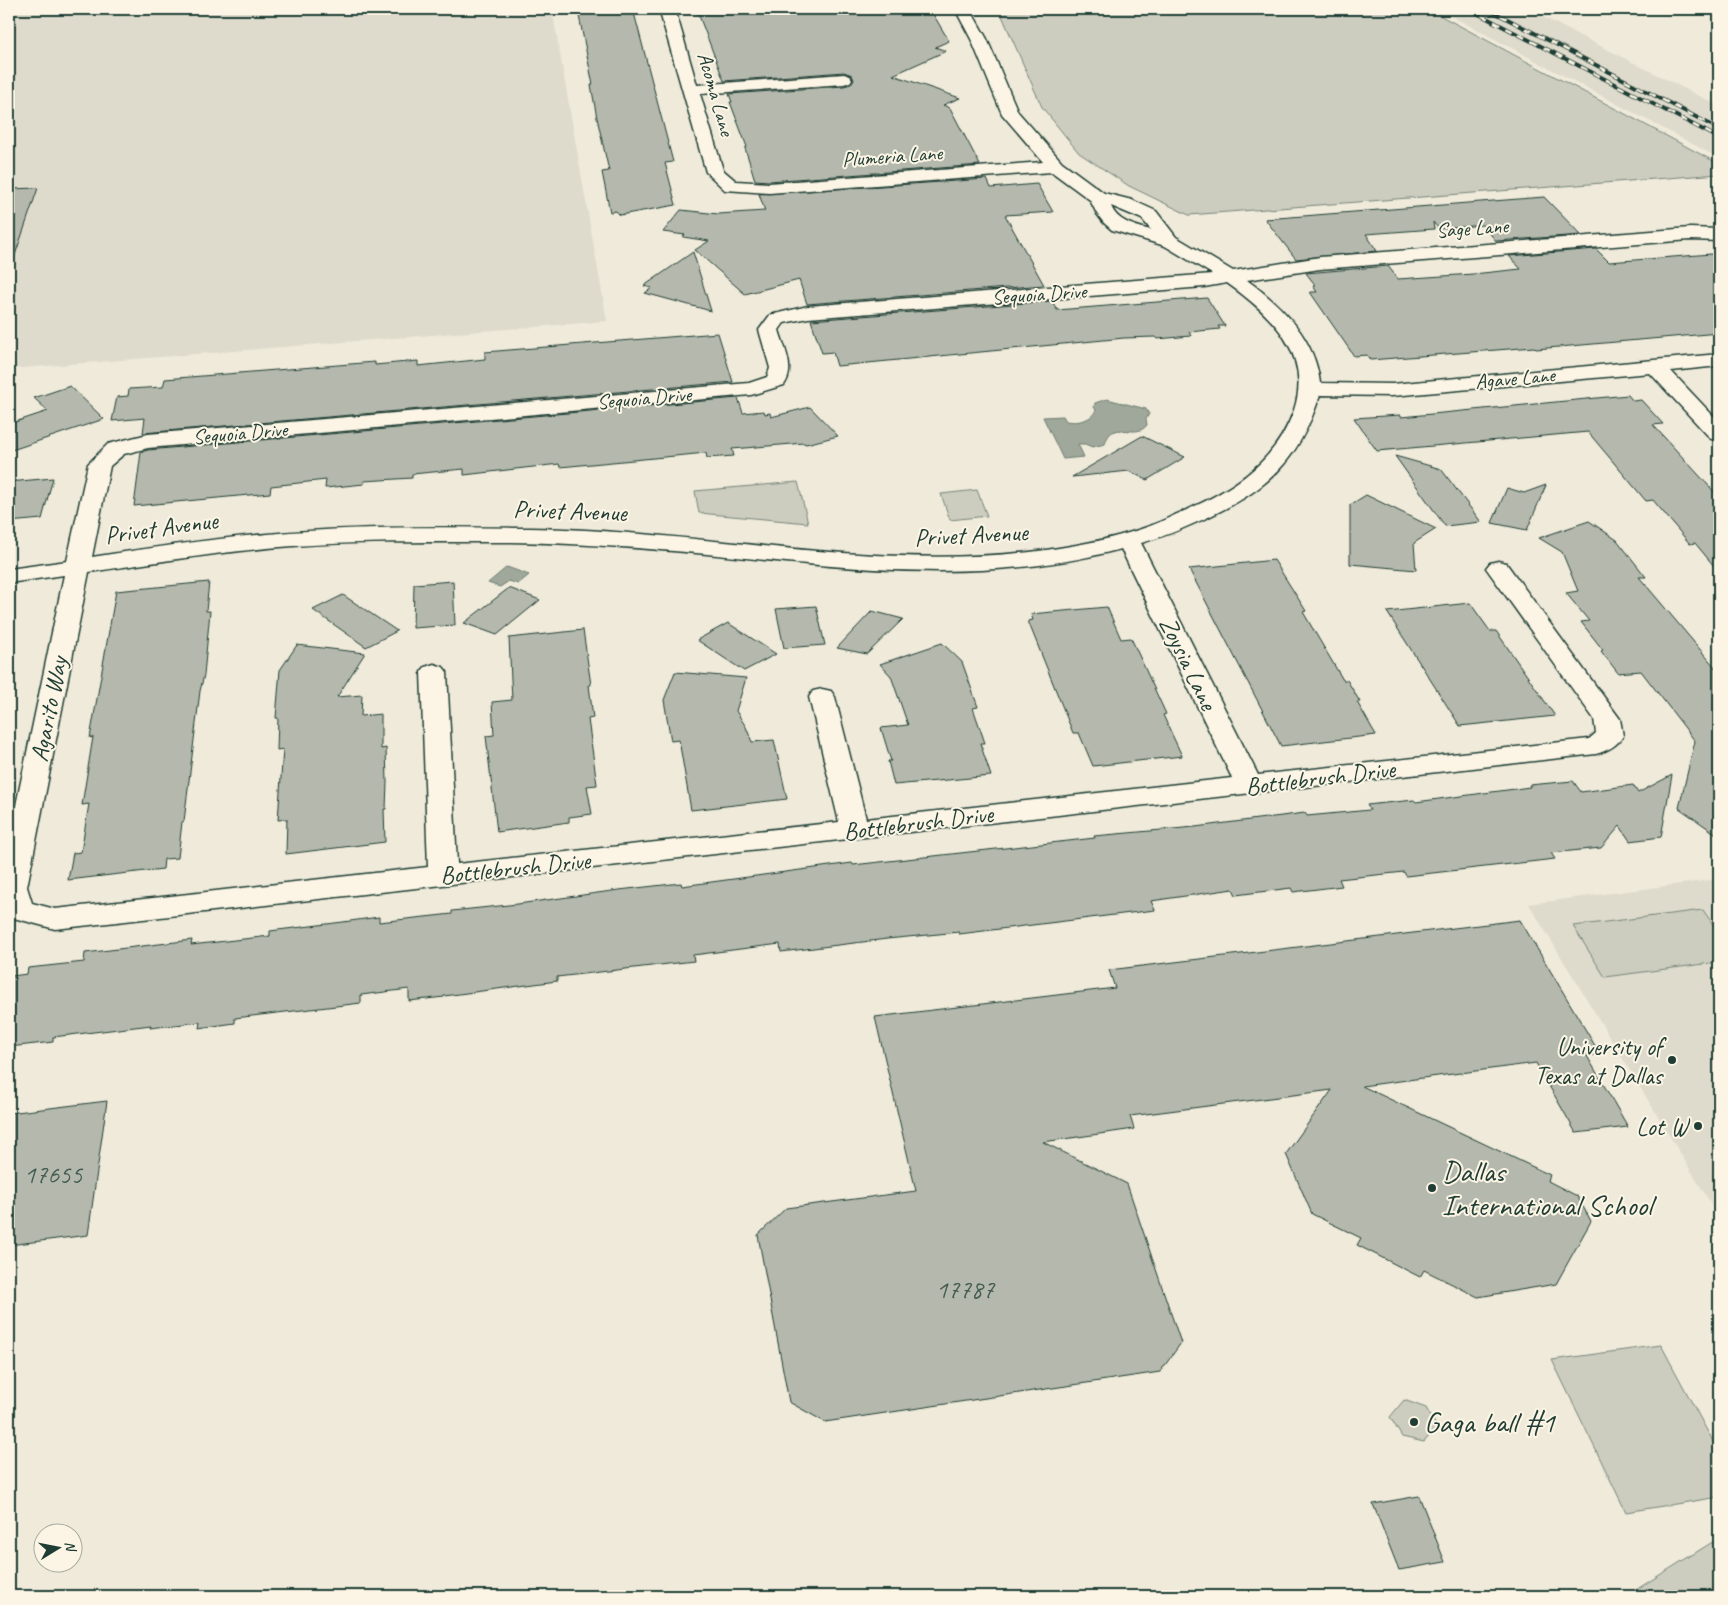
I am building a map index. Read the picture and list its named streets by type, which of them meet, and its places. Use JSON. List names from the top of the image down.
{
  "streets": {
    "street": [
      "Acoma Lane",
      "Plumeria Lane",
      "Sage Lane",
      "Sequoia Drive",
      "Agave Lane",
      "Privet Avenue",
      "Zoysia Lane",
      "Agarito Way",
      "Bottlebrush Drive"
    ]
  },
  "crossings": [
    ["Acoma Lane", "Plumeria Lane"],
    ["Sage Lane", "Sequoia Drive"],
    ["Sequoia Drive", "Privet Avenue"],
    ["Sequoia Drive", "Agarito Way"],
    ["Agave Lane", "Privet Avenue"],
    ["Privet Avenue", "Zoysia Lane"],
    ["Privet Avenue", "Agarito Way"],
    ["Zoysia Lane", "Bottlebrush Drive"],
    ["Agarito Way", "Bottlebrush Drive"]
  ],
  "places": [
    "University of Texas at Dallas",
    "Lot W",
    "Dallas International School",
    "Gaga ball #1"
  ],
  "house_numbers": ["17655", "17787"],
  "north": "right"
}
